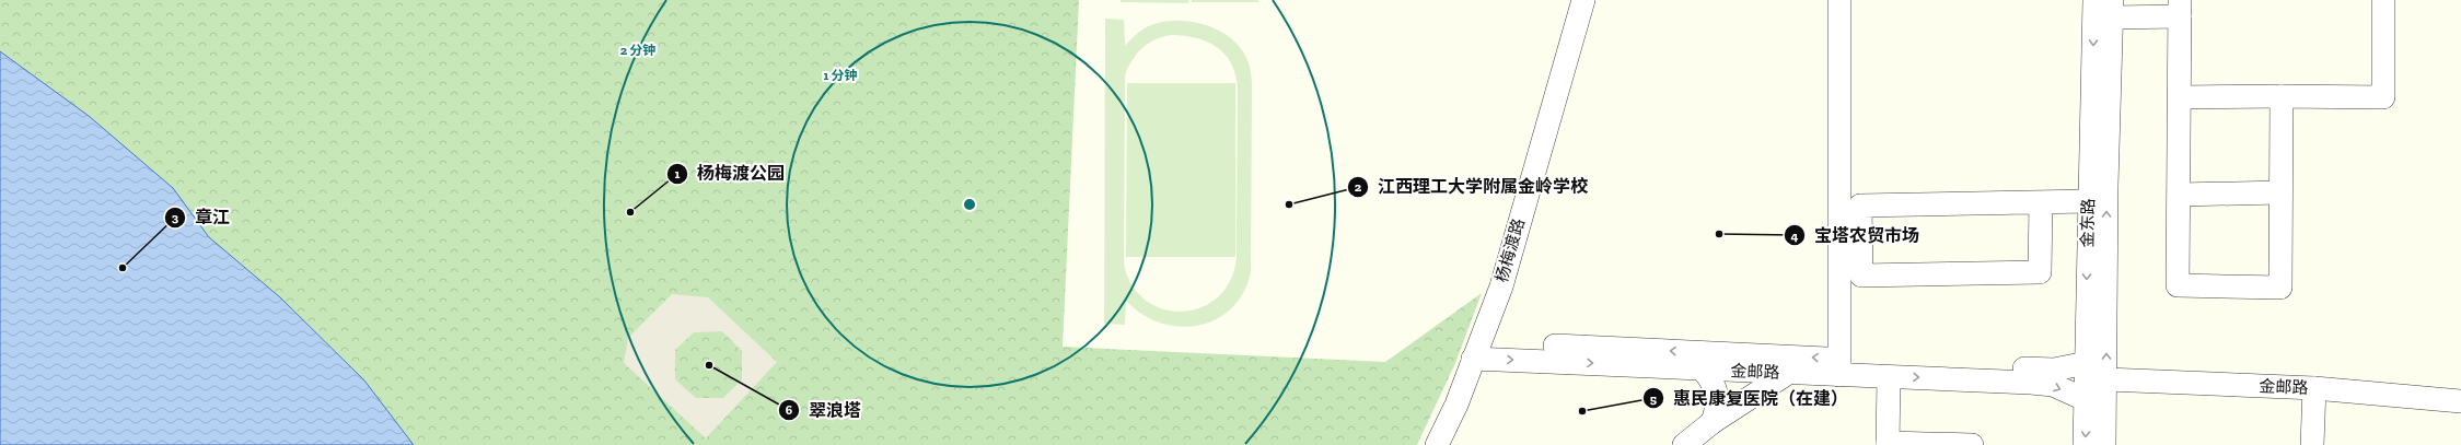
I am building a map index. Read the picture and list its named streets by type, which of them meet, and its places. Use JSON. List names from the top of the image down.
{
  "streets": {
    "street": ["金东路", "杨梅渡路", "金邮路"]
  },
  "crossings": [
    ["金东路", "金邮路"],
    ["杨梅渡路", "金邮路"]
  ],
  "places": [
    "江西理工大学附属金岭学校",
    "杨梅渡公园",
    "宝塔农贸市场",
    "章江",
    "翠浪塔",
    "惠民康复医院（在建）"
  ],
  "rings": ["2 分钟", "1 分钟"]
}
